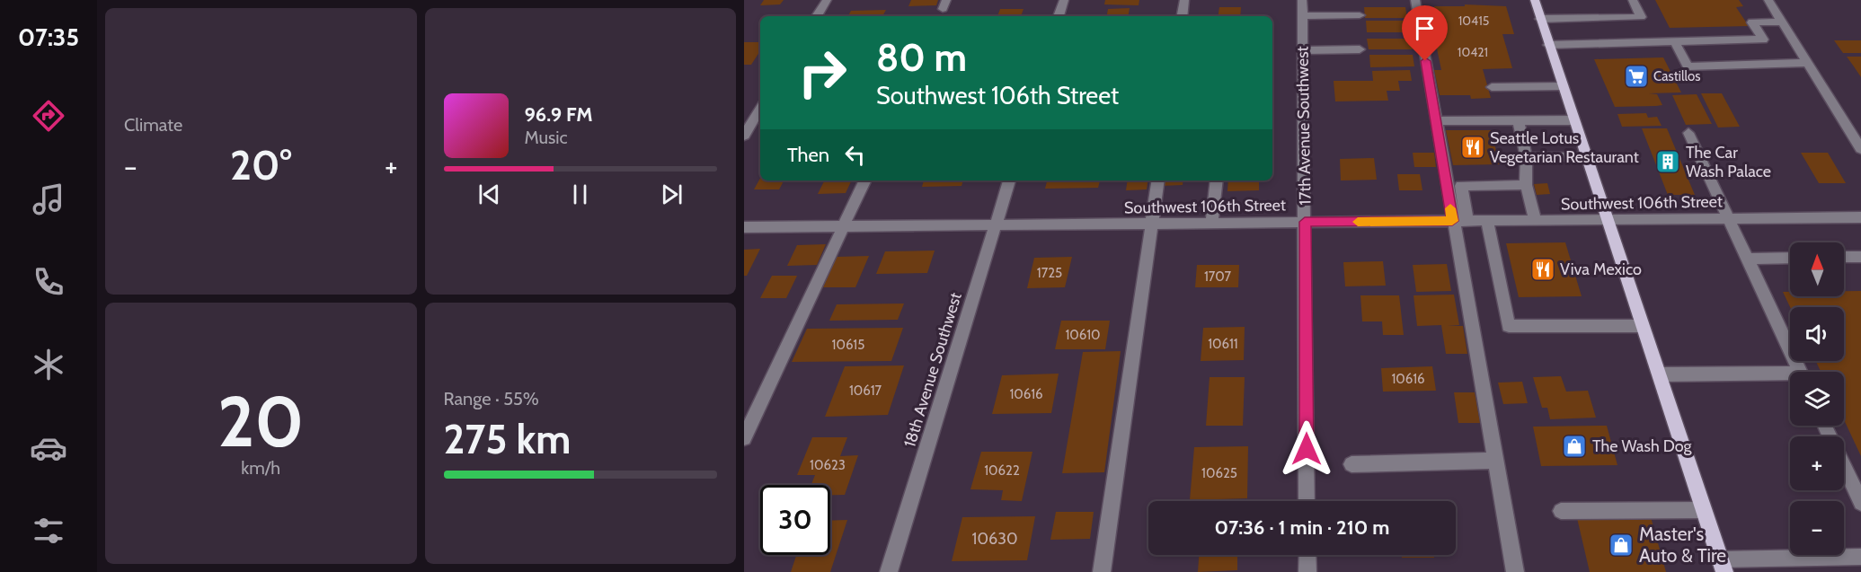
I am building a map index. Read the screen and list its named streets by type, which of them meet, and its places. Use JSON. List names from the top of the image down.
{
  "streets": {
    "street": ["17th Avenue Southwest", "Southwest 106th Street", "18th Avenue Southwest"]
  },
  "crossings": [
    ["17th Avenue Southwest", "Southwest 106th Street"],
    ["Southwest 106th Street", "18th Avenue Southwest"]
  ],
  "places": {
    "supermarket": ["Castillos"],
    "restaurant": ["Seattle Lotus Vegetarian Restaurant", "Viva Mexico"],
    "building": ["The Car Wash Palace"],
    "shop": ["The Wash Dog", "Master's Auto & Tire"]
  },
  "house_numbers": [
    "10415",
    "10421",
    "1725",
    "1707",
    "10610",
    "10611",
    "10615",
    "10616",
    "10617",
    "10616",
    "10623",
    "10622",
    "10625",
    "10630"
  ],
  "north": "top",
  "page": {
    "tabs": "07:35",
    "tile": [
      "Climate",
      ["20", "km/h"],
      ["Range · 55%", "275 km"]
    ],
    "turn": ["80 m", "Southwest 106th Street"],
    "song": ["96.9 FM", "Music"],
    "then": "Then",
    "heat": ["−", "20°", "+"],
    "map_buttons": ["+", "−"],
    "limit": "30",
    "trip": "07:36 · 1 min · 210 m"
  }
}
